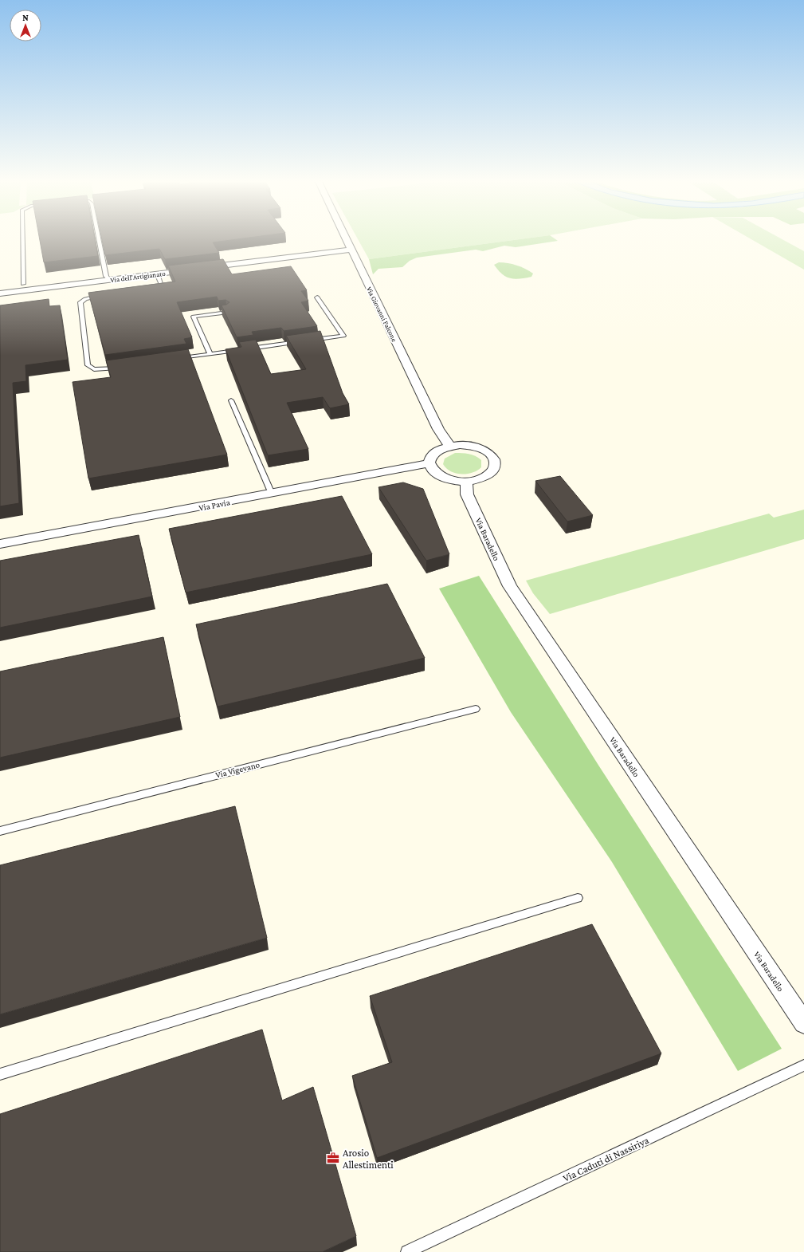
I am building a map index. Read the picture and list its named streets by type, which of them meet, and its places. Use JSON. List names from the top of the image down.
{
  "streets": {
    "street": [
      "Via dell'Artigianato",
      "Via Giovanni Falcone",
      "Via Pavia",
      "Via Baradello"
    ],
    "lane": ["Via Vigevano", "Via Caduti di Nassiriya"]
  },
  "crossings": [
    ["Via dell'Artigianato", "Via Giovanni Falcone"]
  ],
  "places": {
    "office": ["Arosio Allestimenti"]
  },
  "north": "top"
}
